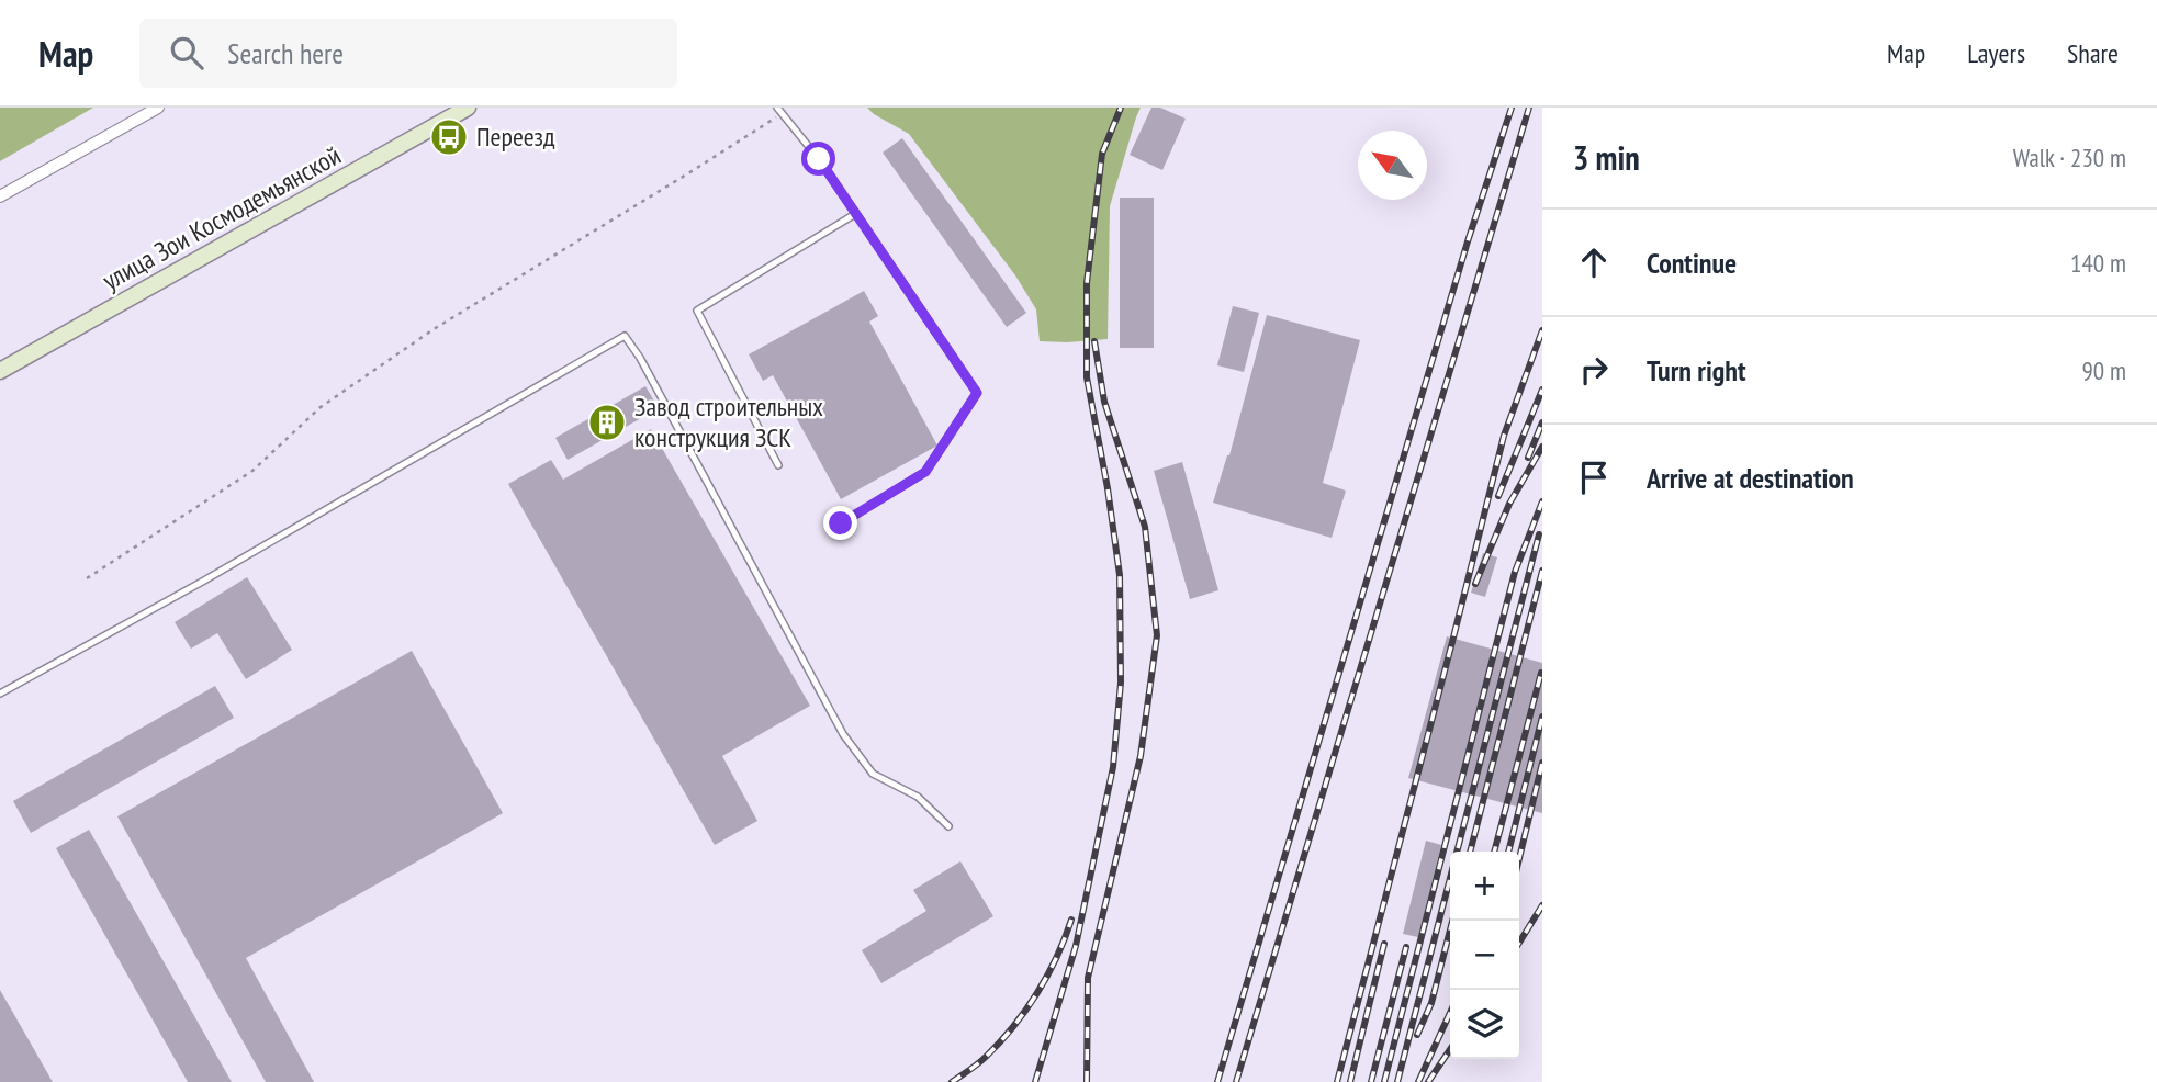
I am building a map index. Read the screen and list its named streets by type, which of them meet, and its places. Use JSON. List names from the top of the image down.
{
  "streets": {
    "main road": ["улица Зои Космодемьянской"]
  },
  "places": {
    "bus stop": ["Переезд"],
    "building": ["Завод строительных конструкция ЗСК"]
  },
  "north": "top left",
  "page": {
    "header": "Map",
    "search": "Search here",
    "nav": ["Map", "Layers", "Share"],
    "heading": ["3 min", "Walk · 230 m"],
    "list": [
      ["Continue", "140 m"],
      ["Turn right", "90 m"],
      "Arrive at destination"
    ],
    "map_buttons": ["+", "−"]
  }
}
